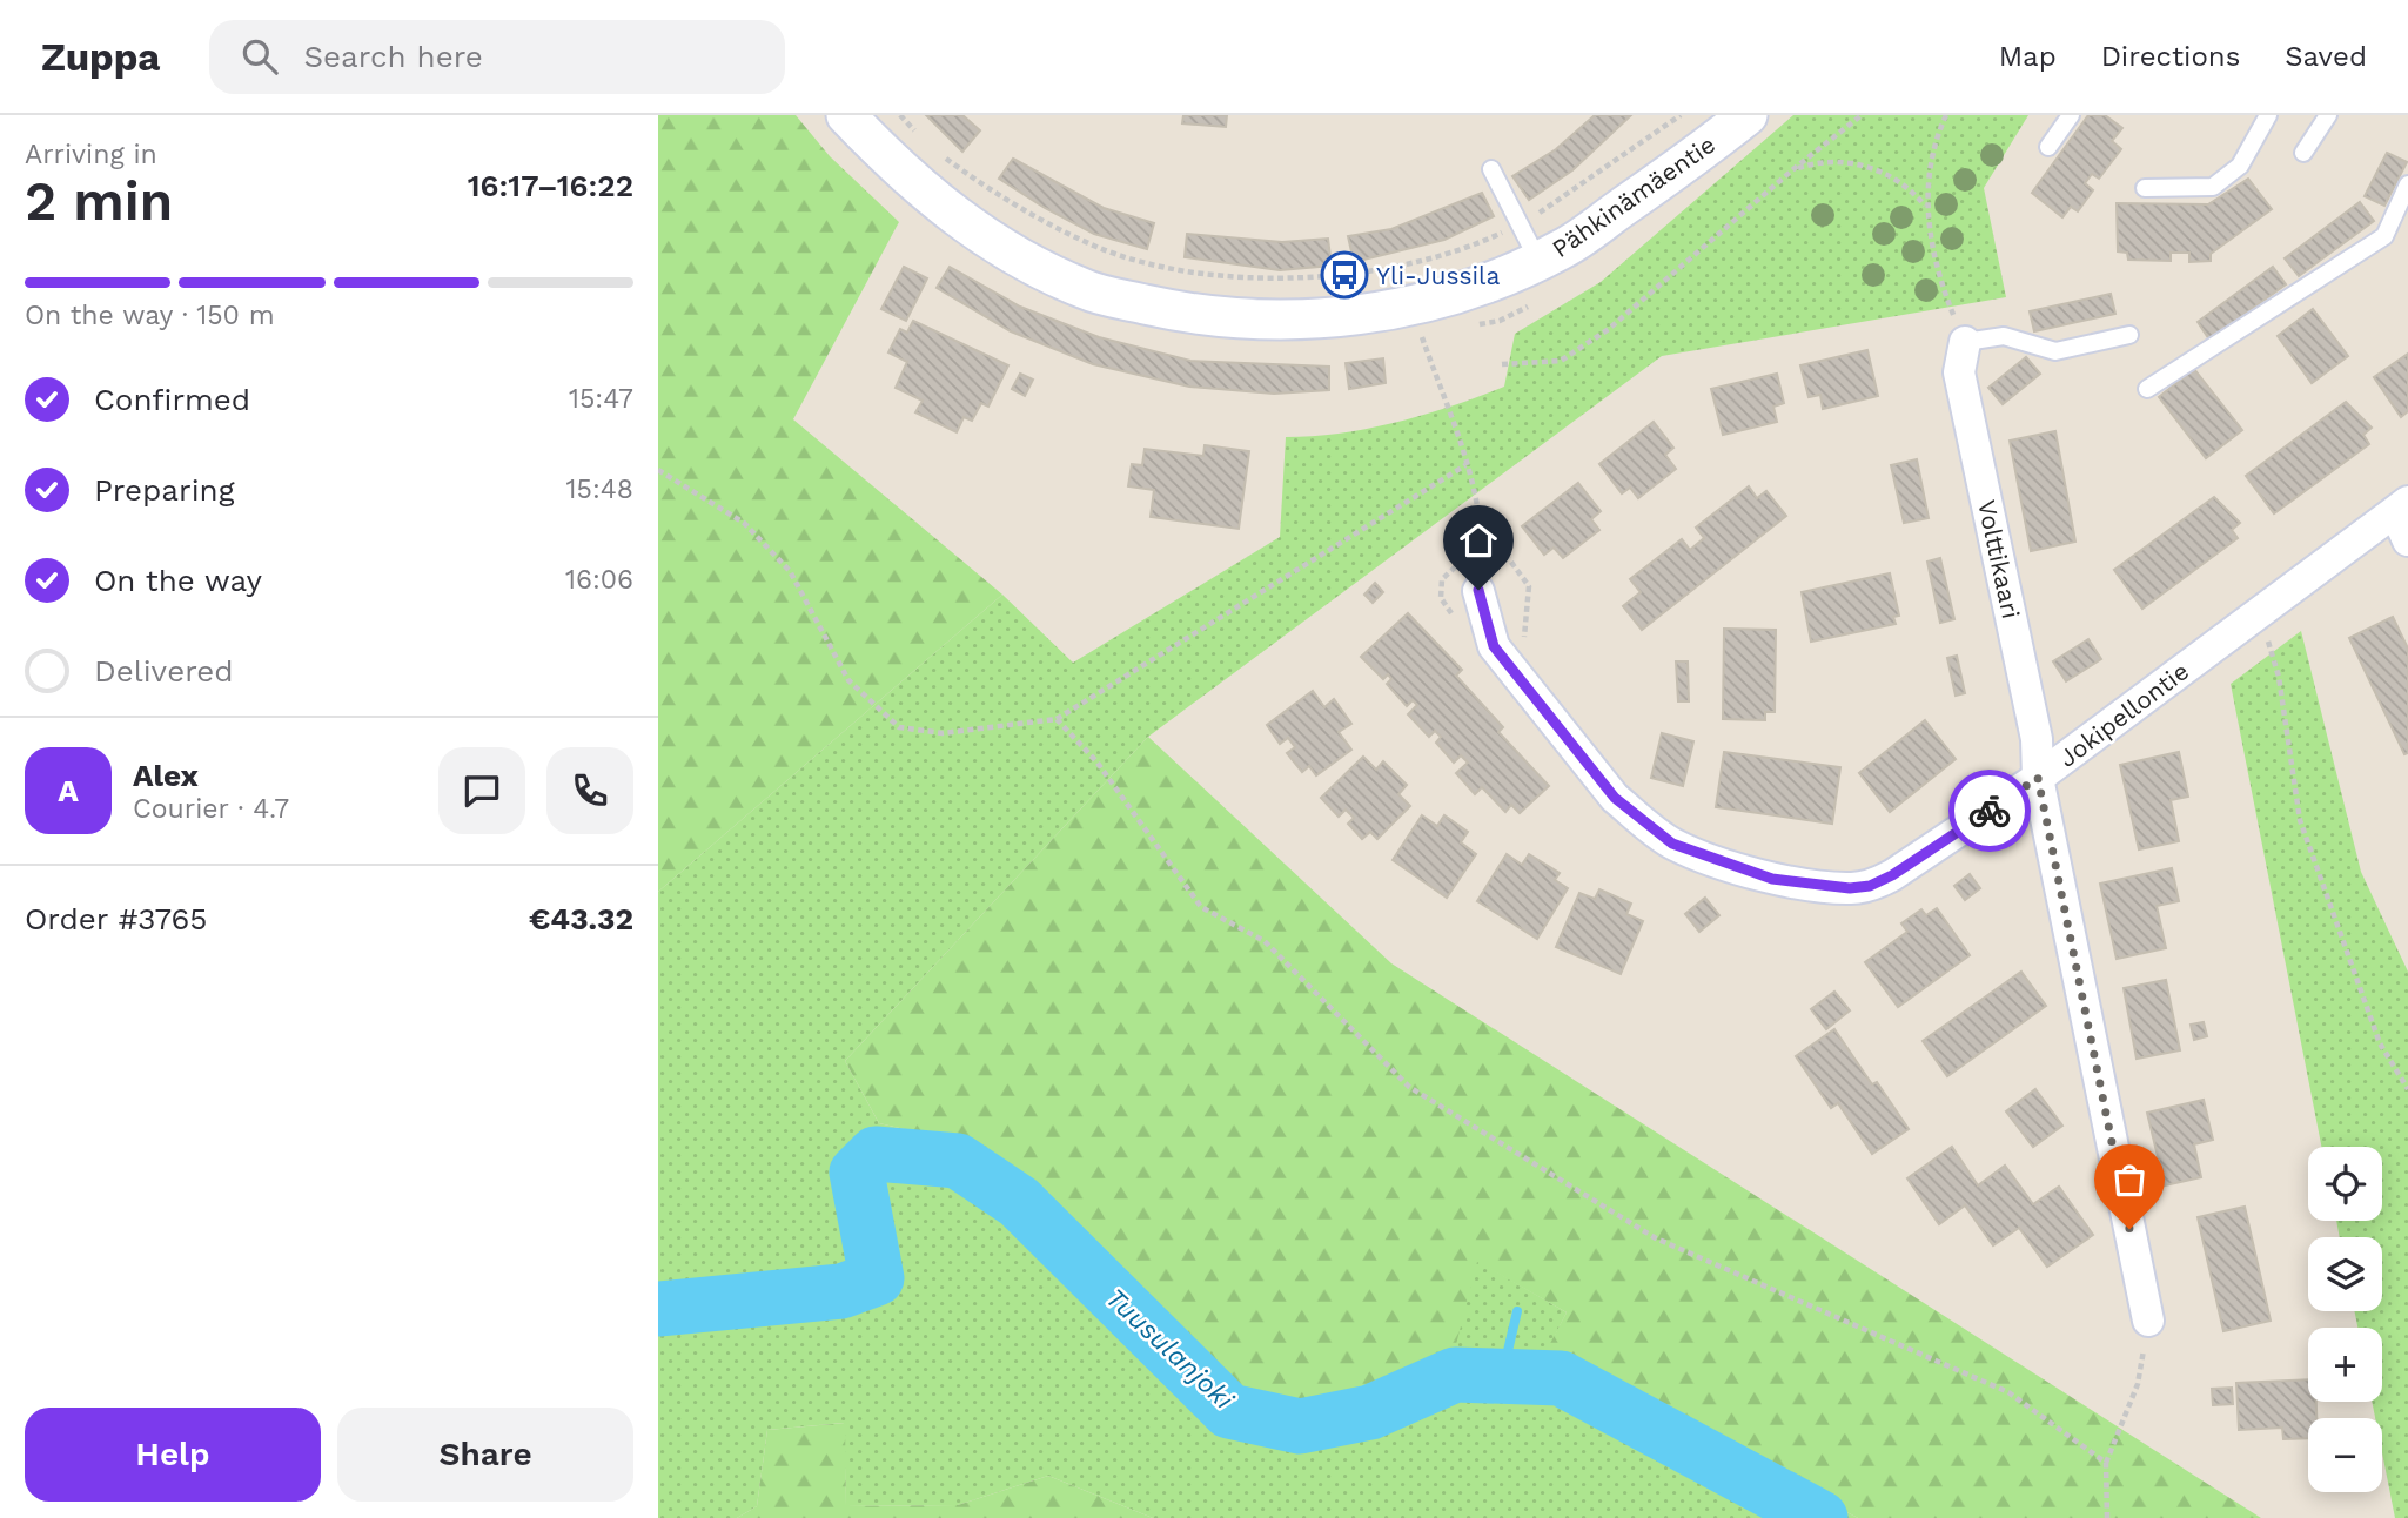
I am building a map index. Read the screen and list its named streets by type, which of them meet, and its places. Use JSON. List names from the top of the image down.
{
  "streets": {
    "street": ["Pähkinämäentie", "Volttikaari", "Jokipellontie"]
  },
  "crossings": [
    ["Volttikaari", "Jokipellontie"]
  ],
  "water": ["Tuusulanjoki"],
  "places": {
    "bus stop": ["Yli-Jussila"]
  },
  "page": {
    "header": "Zuppa",
    "search": "Search here",
    "nav": ["Map", "Directions", "Saved"],
    "heading": ["2 min", "Arriving in", "16:17–16:22"],
    "panel": [
      "Alex",
      "Courier · 4.7",
      "Order #3765",
      "€43.32"
    ],
    "bar": "On the way · 150 m",
    "list": [
      ["Confirmed", "15:47"],
      ["Preparing", "15:48"],
      ["On the way", "16:06"],
      "Delivered"
    ],
    "round": "A",
    "map_buttons": ["+", "−"],
    "buttons": ["Help", "Share"]
  }
}
